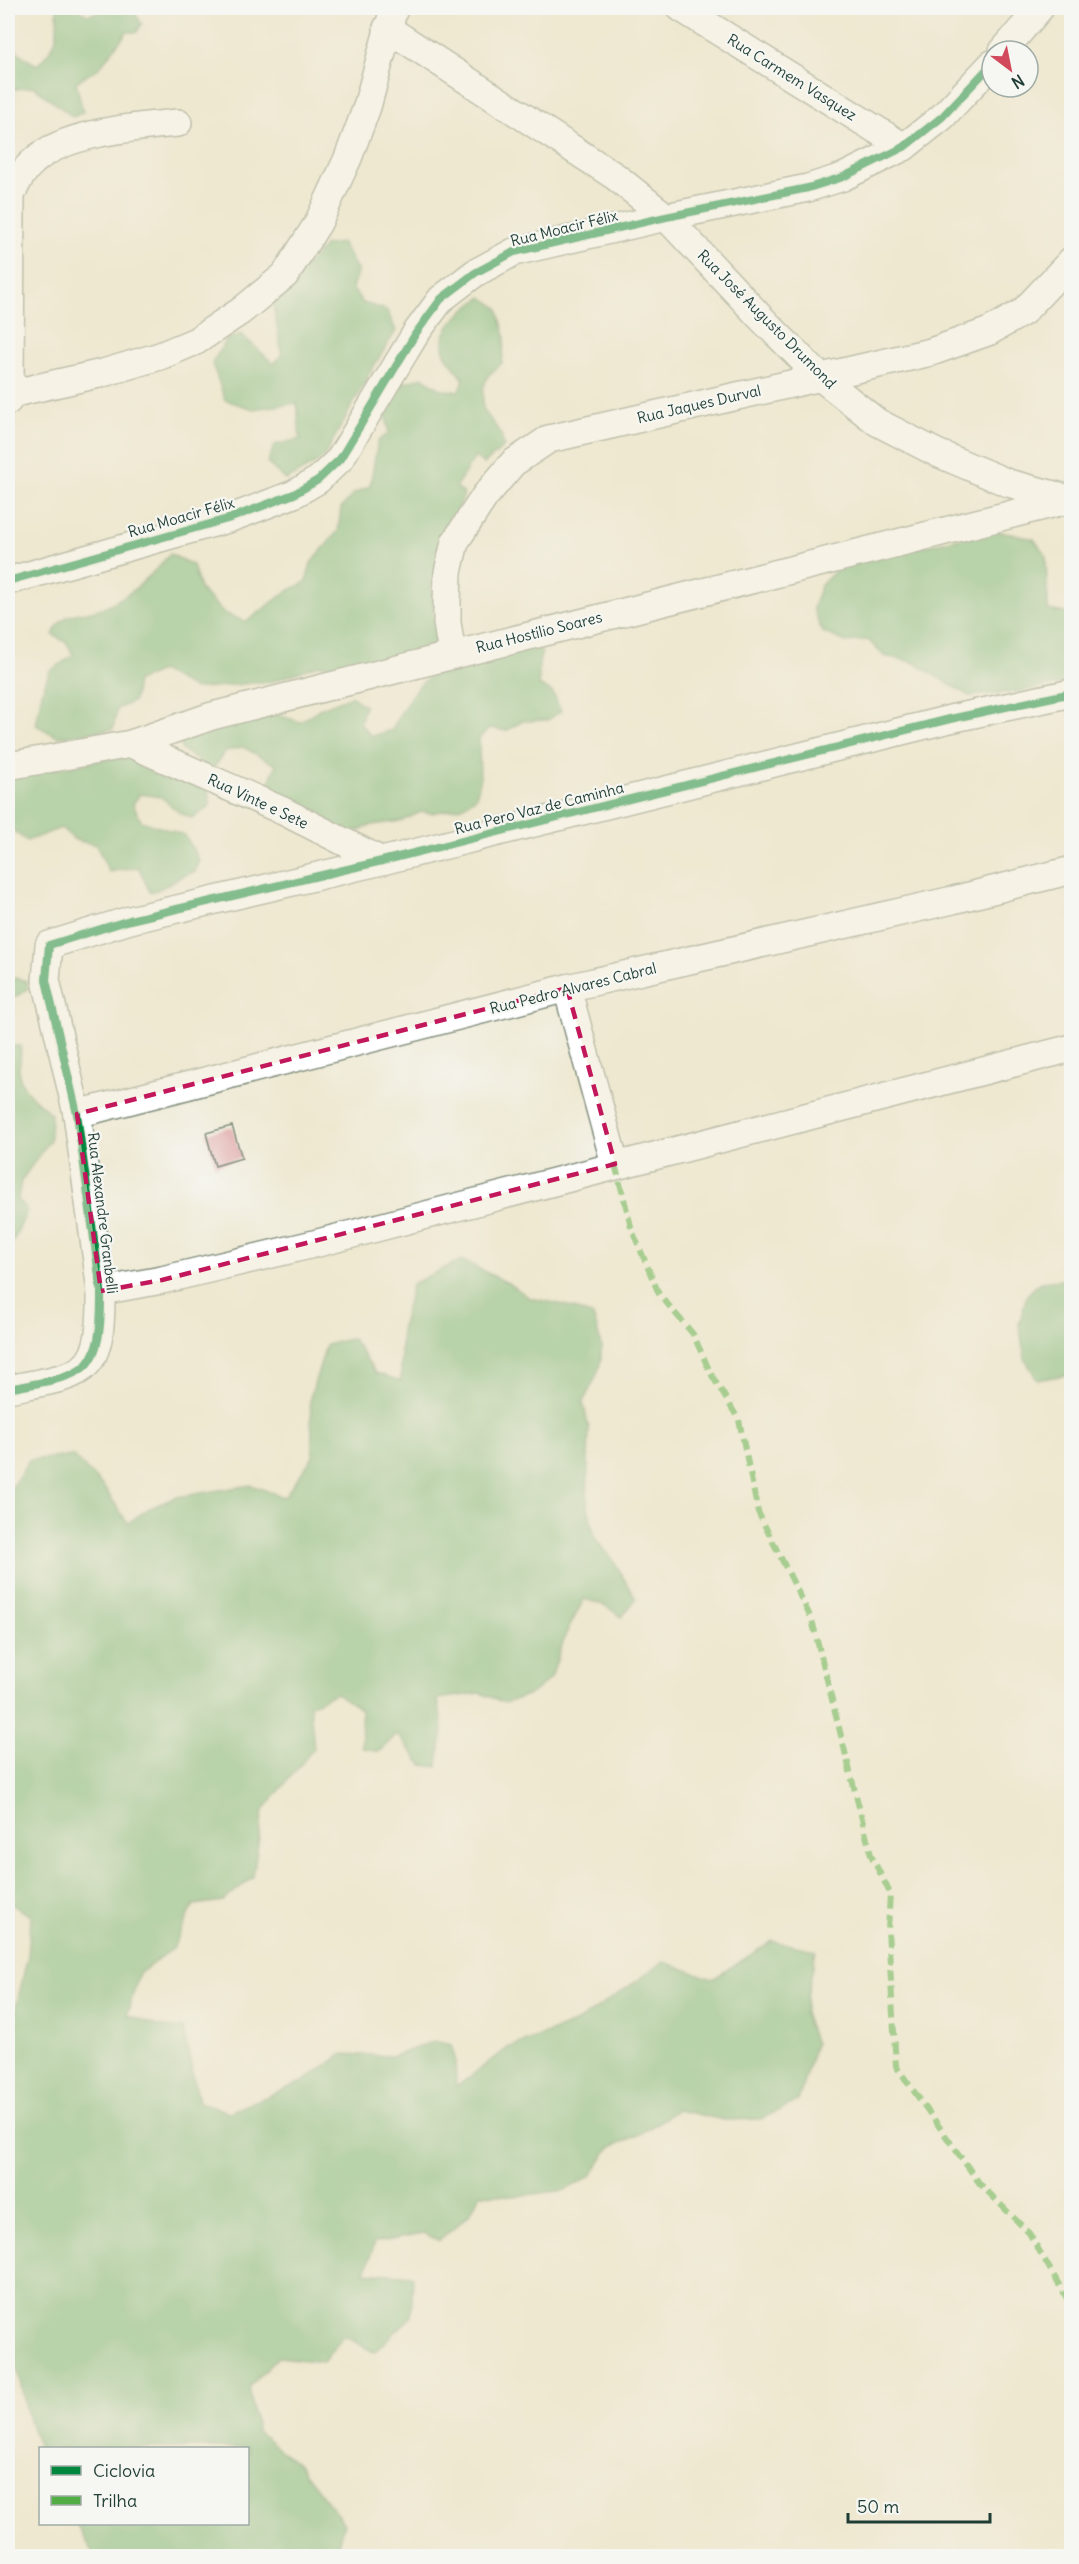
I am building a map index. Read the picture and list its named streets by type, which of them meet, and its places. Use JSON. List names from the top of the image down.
{
  "streets": {
    "street": [
      "Rua Carmem Vasquez",
      "Rua Moacir Félix",
      "Rua José Augusto Drumond",
      "Rua Jaques Durval",
      "Rua Hostílio Soares",
      "Rua Vinte e Sete",
      "Rua Pero Vaz de Caminha",
      "Rua Pedro Alvares Cabral",
      "Rua Alexandre Granbelli"
    ]
  },
  "crossings": [
    ["Rua Carmem Vasquez", "Rua Moacir Félix"],
    ["Rua Moacir Félix", "Rua José Augusto Drumond"],
    ["Rua José Augusto Drumond", "Rua Jaques Durval"],
    ["Rua José Augusto Drumond", "Rua Hostílio Soares"],
    ["Rua Jaques Durval", "Rua Hostílio Soares"],
    ["Rua Hostílio Soares", "Rua Vinte e Sete"],
    ["Rua Vinte e Sete", "Rua Pero Vaz de Caminha"],
    ["Rua Pero Vaz de Caminha", "Rua Alexandre Granbelli"],
    ["Rua Pedro Alvares Cabral", "Rua Alexandre Granbelli"]
  ],
  "legend": ["Ciclovia", "Trilha"],
  "scale_bar": "50 m",
  "north": "bottom right"
}
